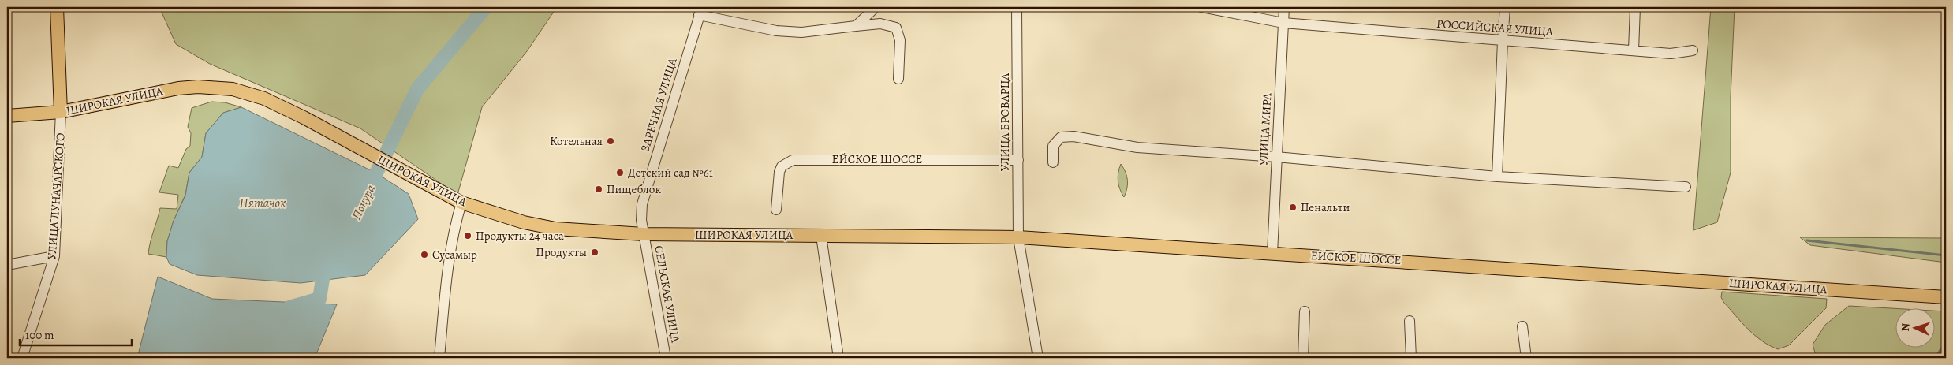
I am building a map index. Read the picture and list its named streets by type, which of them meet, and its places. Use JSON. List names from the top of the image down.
{
  "streets": {
    "main road": ["ШИРОКАЯ УЛИЦА", "ЕЙСКОЕ ШОССЕ", "УЛИЦА ЛУНАЧАРСКОГО"],
    "street": [
      "РОССИЙСКАЯ УЛИЦА",
      "ЗАРЕЧНАЯ УЛИЦА",
      "УЛИЦА БРОВАРЦА",
      "УЛИЦА МИРА",
      "СЕЛЬСКАЯ УЛИЦА"
    ]
  },
  "crossings": [
    ["РОССИЙСКАЯ УЛИЦА", "УЛИЦА МИРА"],
    ["ШИРОКАЯ УЛИЦА", "ЗАРЕЧНАЯ УЛИЦА"],
    ["ШИРОКАЯ УЛИЦА", "УЛИЦА БРОВАРЦА"],
    ["ШИРОКАЯ УЛИЦА", "ЕЙСКОЕ ШОССЕ"],
    ["ШИРОКАЯ УЛИЦА", "УЛИЦА ЛУНАЧАРСКОГО"],
    ["ШИРОКАЯ УЛИЦА", "СЕЛЬСКАЯ УЛИЦА"],
    ["ЗАРЕЧНАЯ УЛИЦА", "СЕЛЬСКАЯ УЛИЦА"],
    ["УЛИЦА БРОВАРЦА", "ЕЙСКОЕ ШОССЕ"],
    ["УЛИЦА МИРА", "ЕЙСКОЕ ШОССЕ"]
  ],
  "water": ["Понура", "Пятачок"],
  "places": [
    "Котельная",
    "Детский сад №61",
    "Пищеблок",
    "Пенальти",
    "Продукты 24 часа",
    "Продукты",
    "Сусамыр"
  ],
  "scale_bar": "100 m",
  "north": "left"
}
